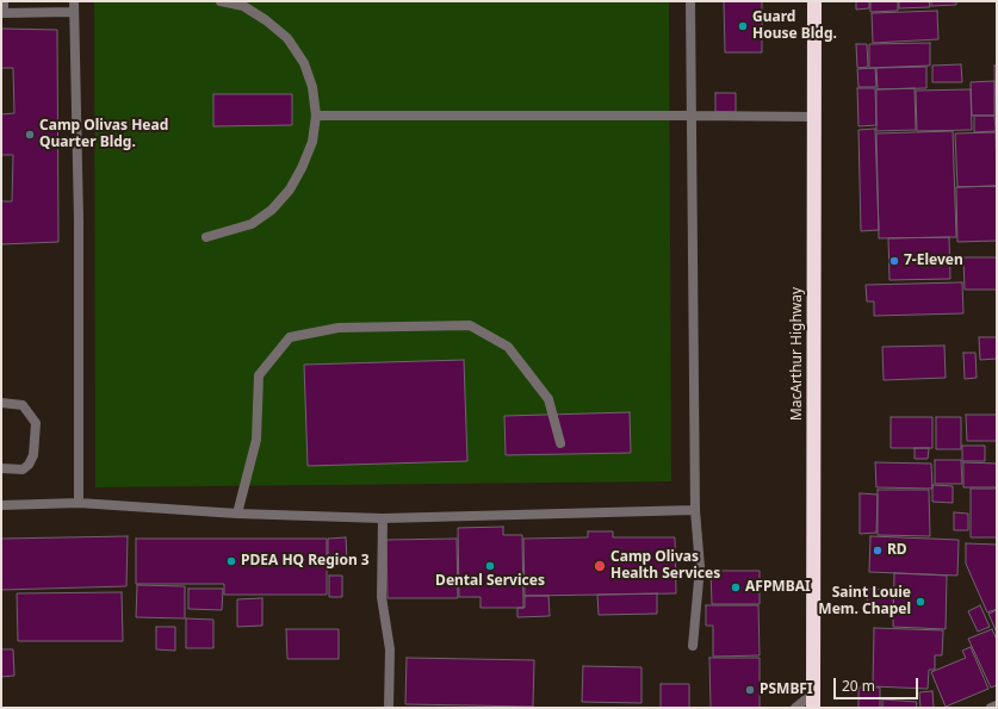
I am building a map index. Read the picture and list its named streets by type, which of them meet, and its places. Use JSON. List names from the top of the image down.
{
  "streets": {
    "highway": ["MacArthur Highway"]
  },
  "places": [
    "Guard House Bldg.",
    "Camp Olivas Head Quarter Bldg.",
    "7-Eleven",
    "RD",
    "PDEA HQ Region 3",
    "Dental Services",
    "Camp Olivas Health Services",
    "AFPMBAI",
    "Saint Louie Mem. Chapel",
    "PSMBFI"
  ],
  "scale_bar": "20 m"
}
